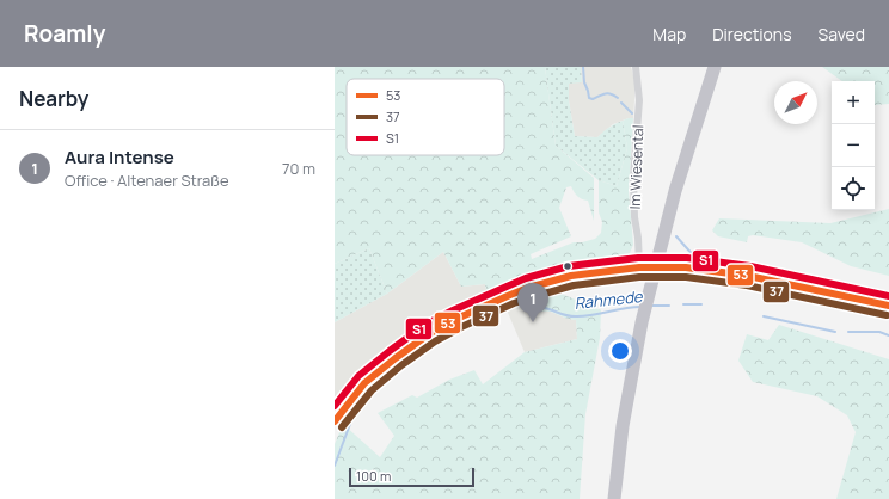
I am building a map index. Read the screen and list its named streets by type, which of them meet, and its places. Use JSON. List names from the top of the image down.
{
  "streets": {
    "street": ["Im Wiesental"]
  },
  "water": ["Rahmede"],
  "lines": ["transit line S1", "transit line 53", "transit line 37"],
  "legend": ["53", "37", "S1"],
  "scale_bar": "100 m",
  "north": "top right",
  "page": {
    "header": "Roamly",
    "nav": ["Map", "Directions", "Saved"],
    "heading": "Nearby",
    "map_buttons": ["+", "−"],
    "list": [
      {
        "mark": "1",
        "name": "Aura Intense",
        "note": "Office · Altenaer Straße",
        "value": "70 m"
      }
    ],
    "pins": "1",
    "scale": "100 m"
  }
}
